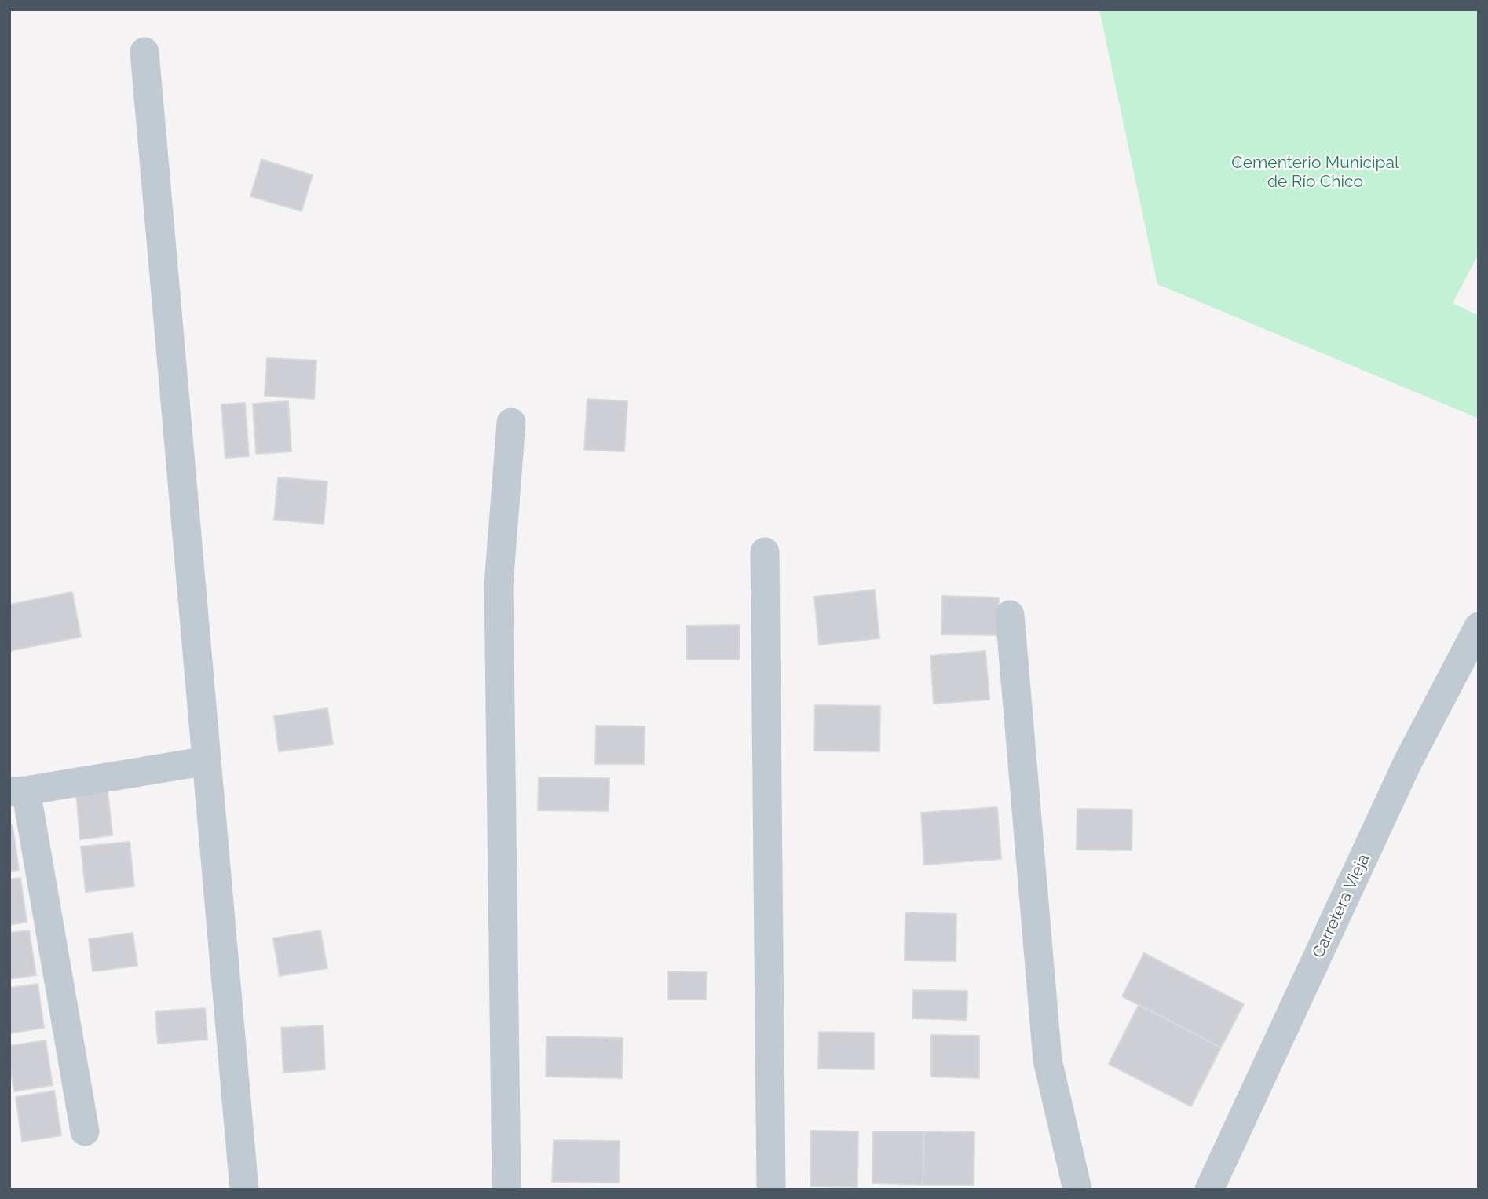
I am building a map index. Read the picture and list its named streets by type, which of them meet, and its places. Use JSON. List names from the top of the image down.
{
  "streets": {
    "street": ["Carretera Vieja"]
  },
  "parks": ["Cementerio Municipal de Río Chico"]
}
